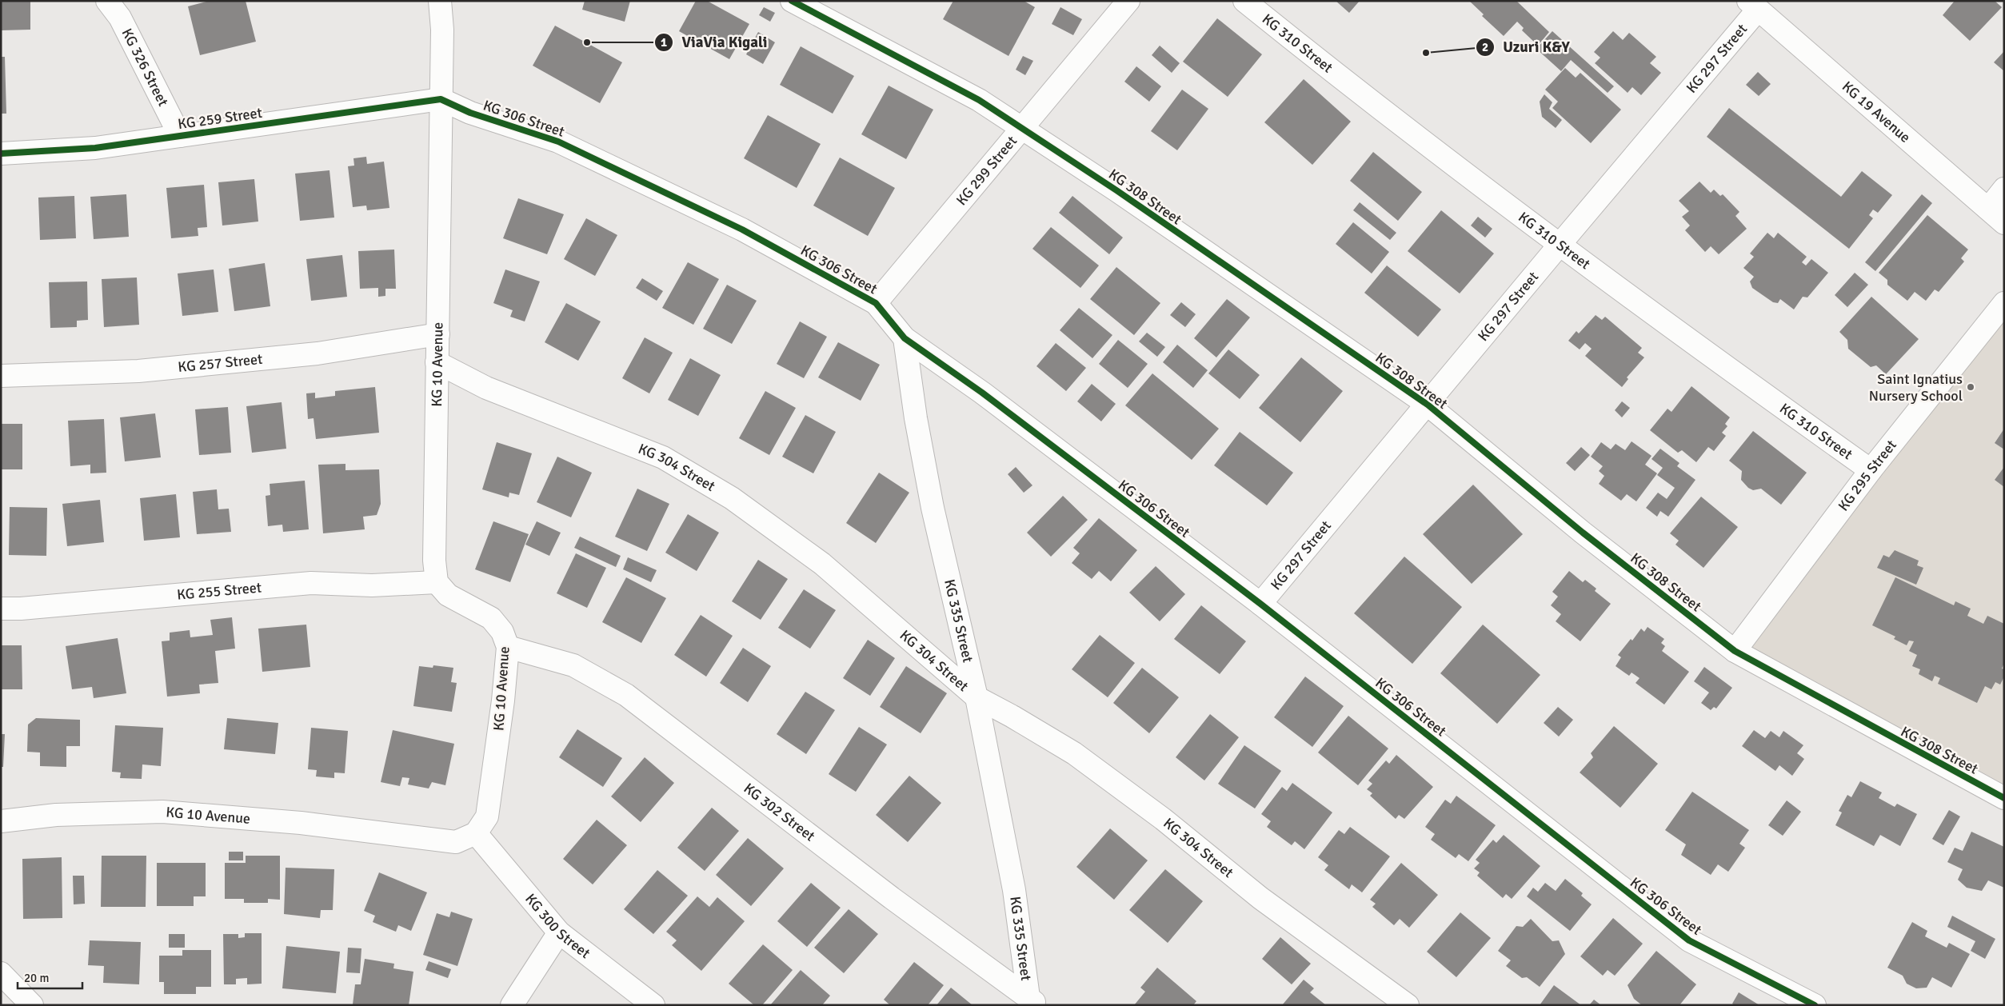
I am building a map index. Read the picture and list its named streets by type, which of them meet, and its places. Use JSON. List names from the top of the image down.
{
  "streets": {
    "street": [
      "KG 310 Street",
      "KG 297 Street",
      "KG 326 Street",
      "KG 19 Avenue",
      "KG 259 Street",
      "KG 306 Street",
      "KG 299 Street",
      "KG 308 Street",
      "KG 257 Street",
      "KG 10 Avenue",
      "KG 304 Street",
      "KG 295 Street",
      "KG 255 Street",
      "KG 335 Street",
      "KG 302 Street",
      "KG 300 Street"
    ]
  },
  "crossings": [
    ["KG 310 Street", "KG 297 Street"],
    ["KG 310 Street", "KG 295 Street"],
    ["KG 297 Street", "KG 19 Avenue"],
    ["KG 297 Street", "KG 306 Street"],
    ["KG 297 Street", "KG 308 Street"],
    ["KG 326 Street", "KG 259 Street"],
    ["KG 259 Street", "KG 306 Street"],
    ["KG 259 Street", "KG 10 Avenue"],
    ["KG 306 Street", "KG 299 Street"],
    ["KG 306 Street", "KG 10 Avenue"],
    ["KG 306 Street", "KG 335 Street"],
    ["KG 299 Street", "KG 308 Street"],
    ["KG 308 Street", "KG 295 Street"],
    ["KG 257 Street", "KG 10 Avenue"],
    ["KG 10 Avenue", "KG 304 Street"],
    ["KG 10 Avenue", "KG 255 Street"],
    ["KG 10 Avenue", "KG 302 Street"],
    ["KG 10 Avenue", "KG 300 Street"],
    ["KG 304 Street", "KG 335 Street"],
    ["KG 335 Street", "KG 302 Street"]
  ],
  "places": ["ViaVia Kigali", "Uzuri K&Y", "Saint Ignatius Nursery School"],
  "scale_bar": "20 m"
}
